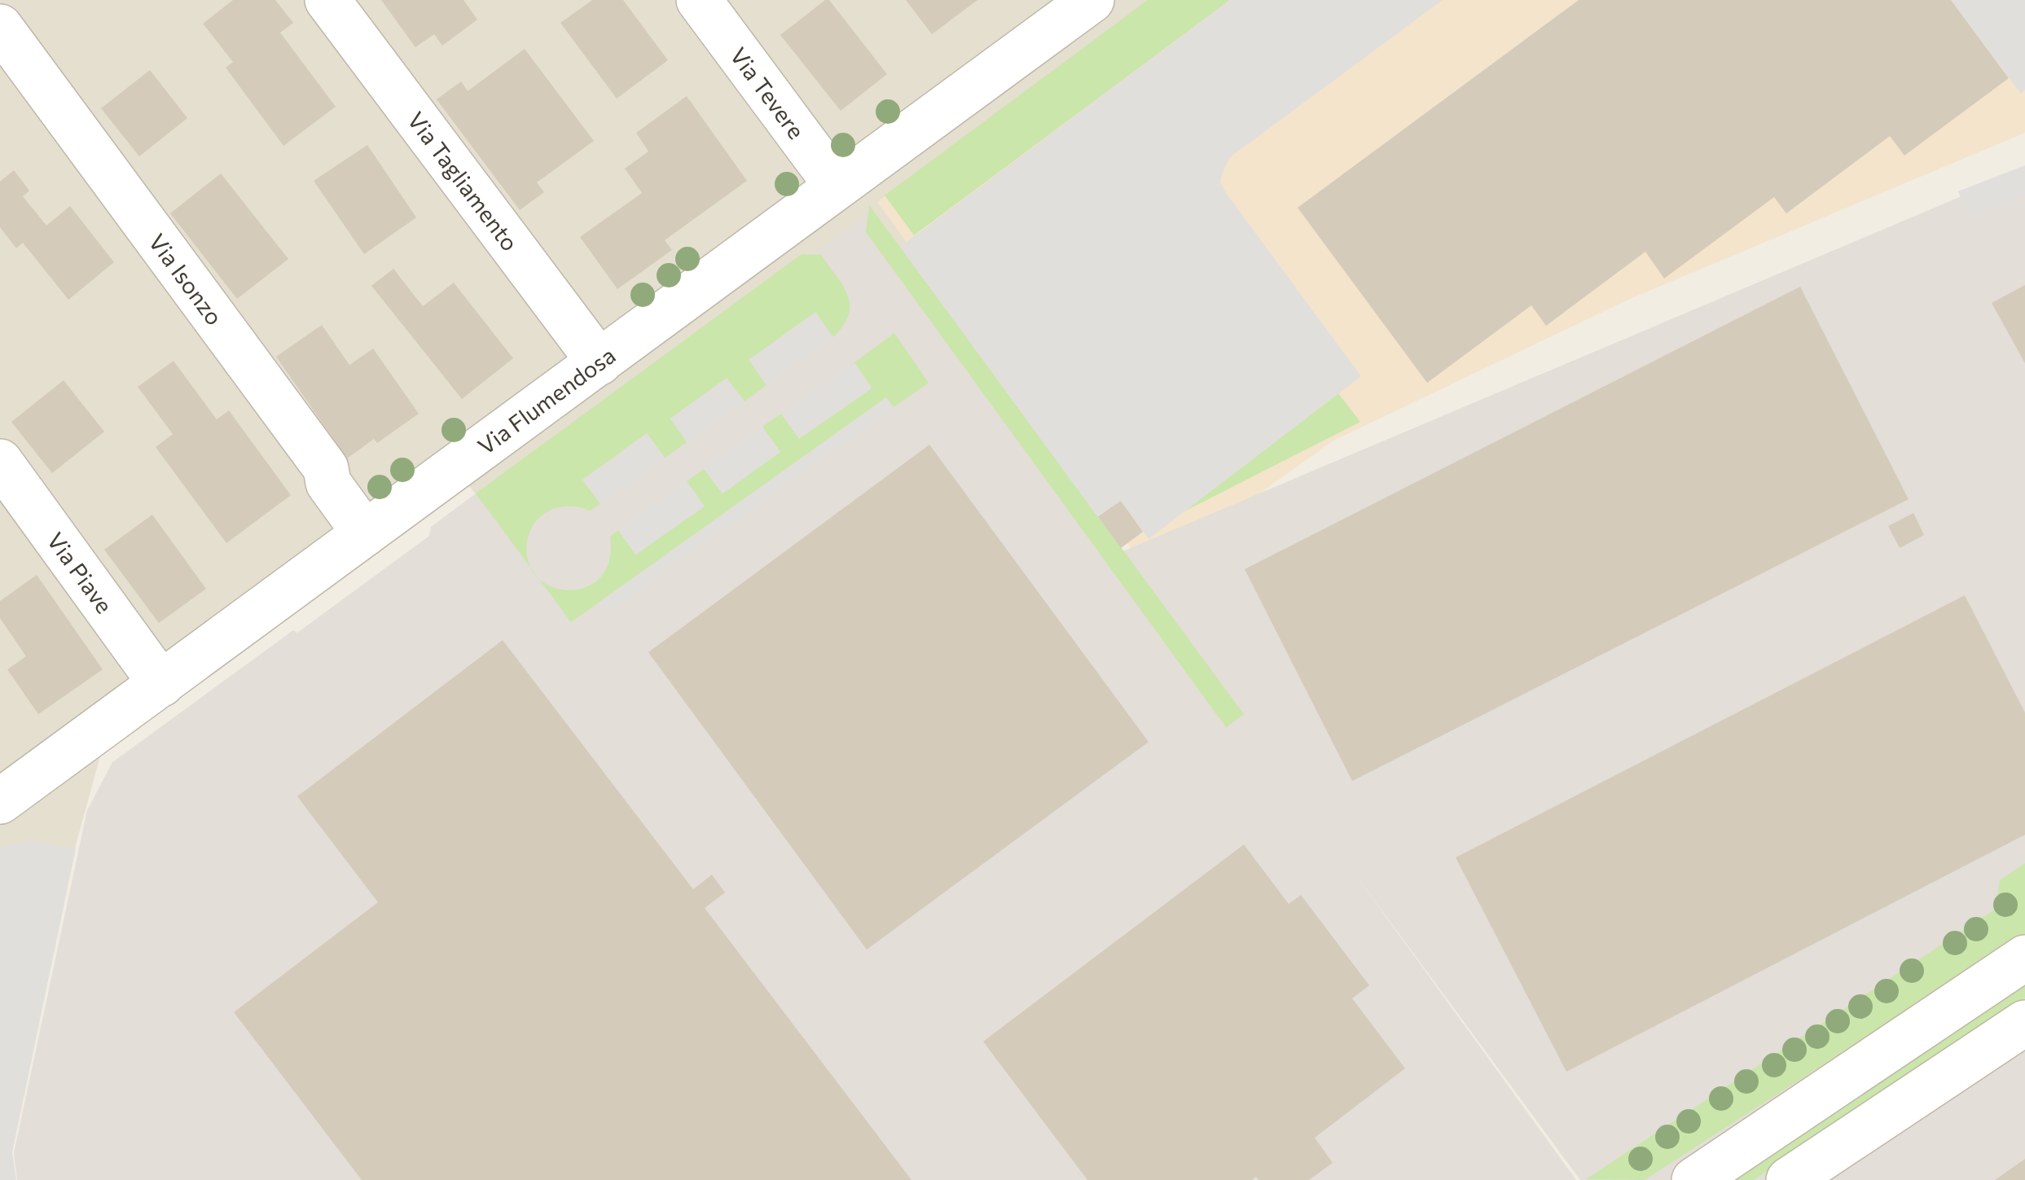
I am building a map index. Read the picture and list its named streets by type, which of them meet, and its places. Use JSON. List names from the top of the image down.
{
  "streets": {
    "street": [
      "Via Tevere",
      "Via Tagliamento",
      "Via Isonzo",
      "Via Flumendosa",
      "Via Piave"
    ]
  },
  "crossings": [
    ["Via Tevere", "Via Flumendosa"],
    ["Via Tagliamento", "Via Flumendosa"],
    ["Via Isonzo", "Via Flumendosa"],
    ["Via Flumendosa", "Via Piave"]
  ]
}
